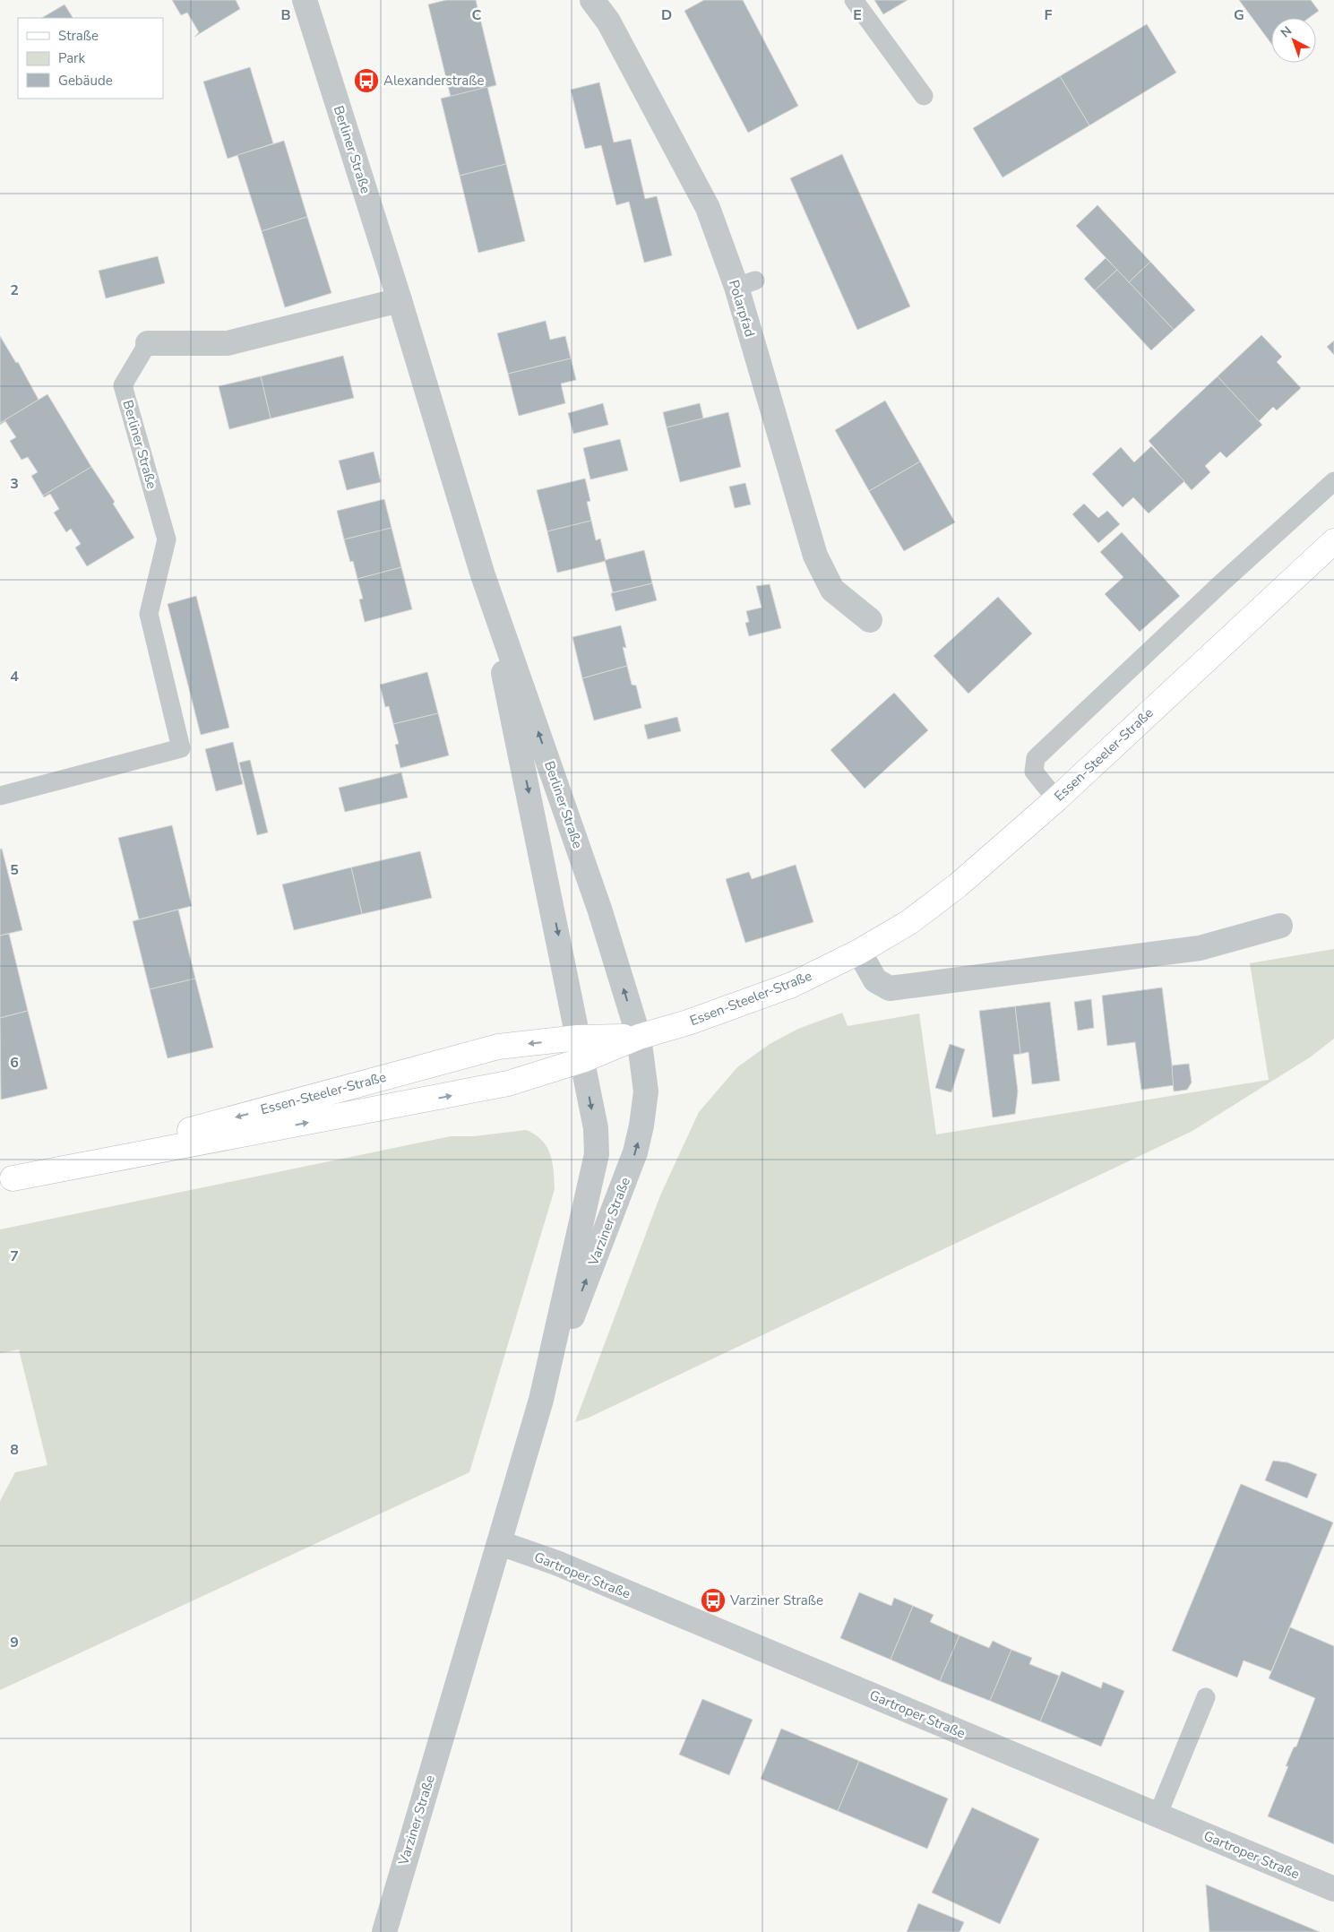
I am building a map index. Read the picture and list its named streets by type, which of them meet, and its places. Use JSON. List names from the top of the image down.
{
  "streets": {
    "main road": ["Essen-Steeler-Straße"],
    "street": [
      "Berliner Straße",
      "Polarpfad",
      "Varziner Straße",
      "Gartroper Straße"
    ]
  },
  "crossings": [
    ["Berliner Straße", "Essen-Steeler-Straße"],
    ["Berliner Straße", "Varziner Straße"],
    ["Essen-Steeler-Straße", "Varziner Straße"],
    ["Varziner Straße", "Gartroper Straße"]
  ],
  "places": {
    "bus stop": ["Alexanderstraße", "Varziner Straße"]
  },
  "legend": ["Straße", "Park", "Gebäude"],
  "north": "top left",
  "grid": {
    "columns": [
      "B",
      "C",
      "D",
      "E",
      "F",
      "G"
    ],
    "rows": [
      "2",
      "3",
      "4",
      "5",
      "6",
      "7",
      "8",
      "9"
    ]
  }
}
